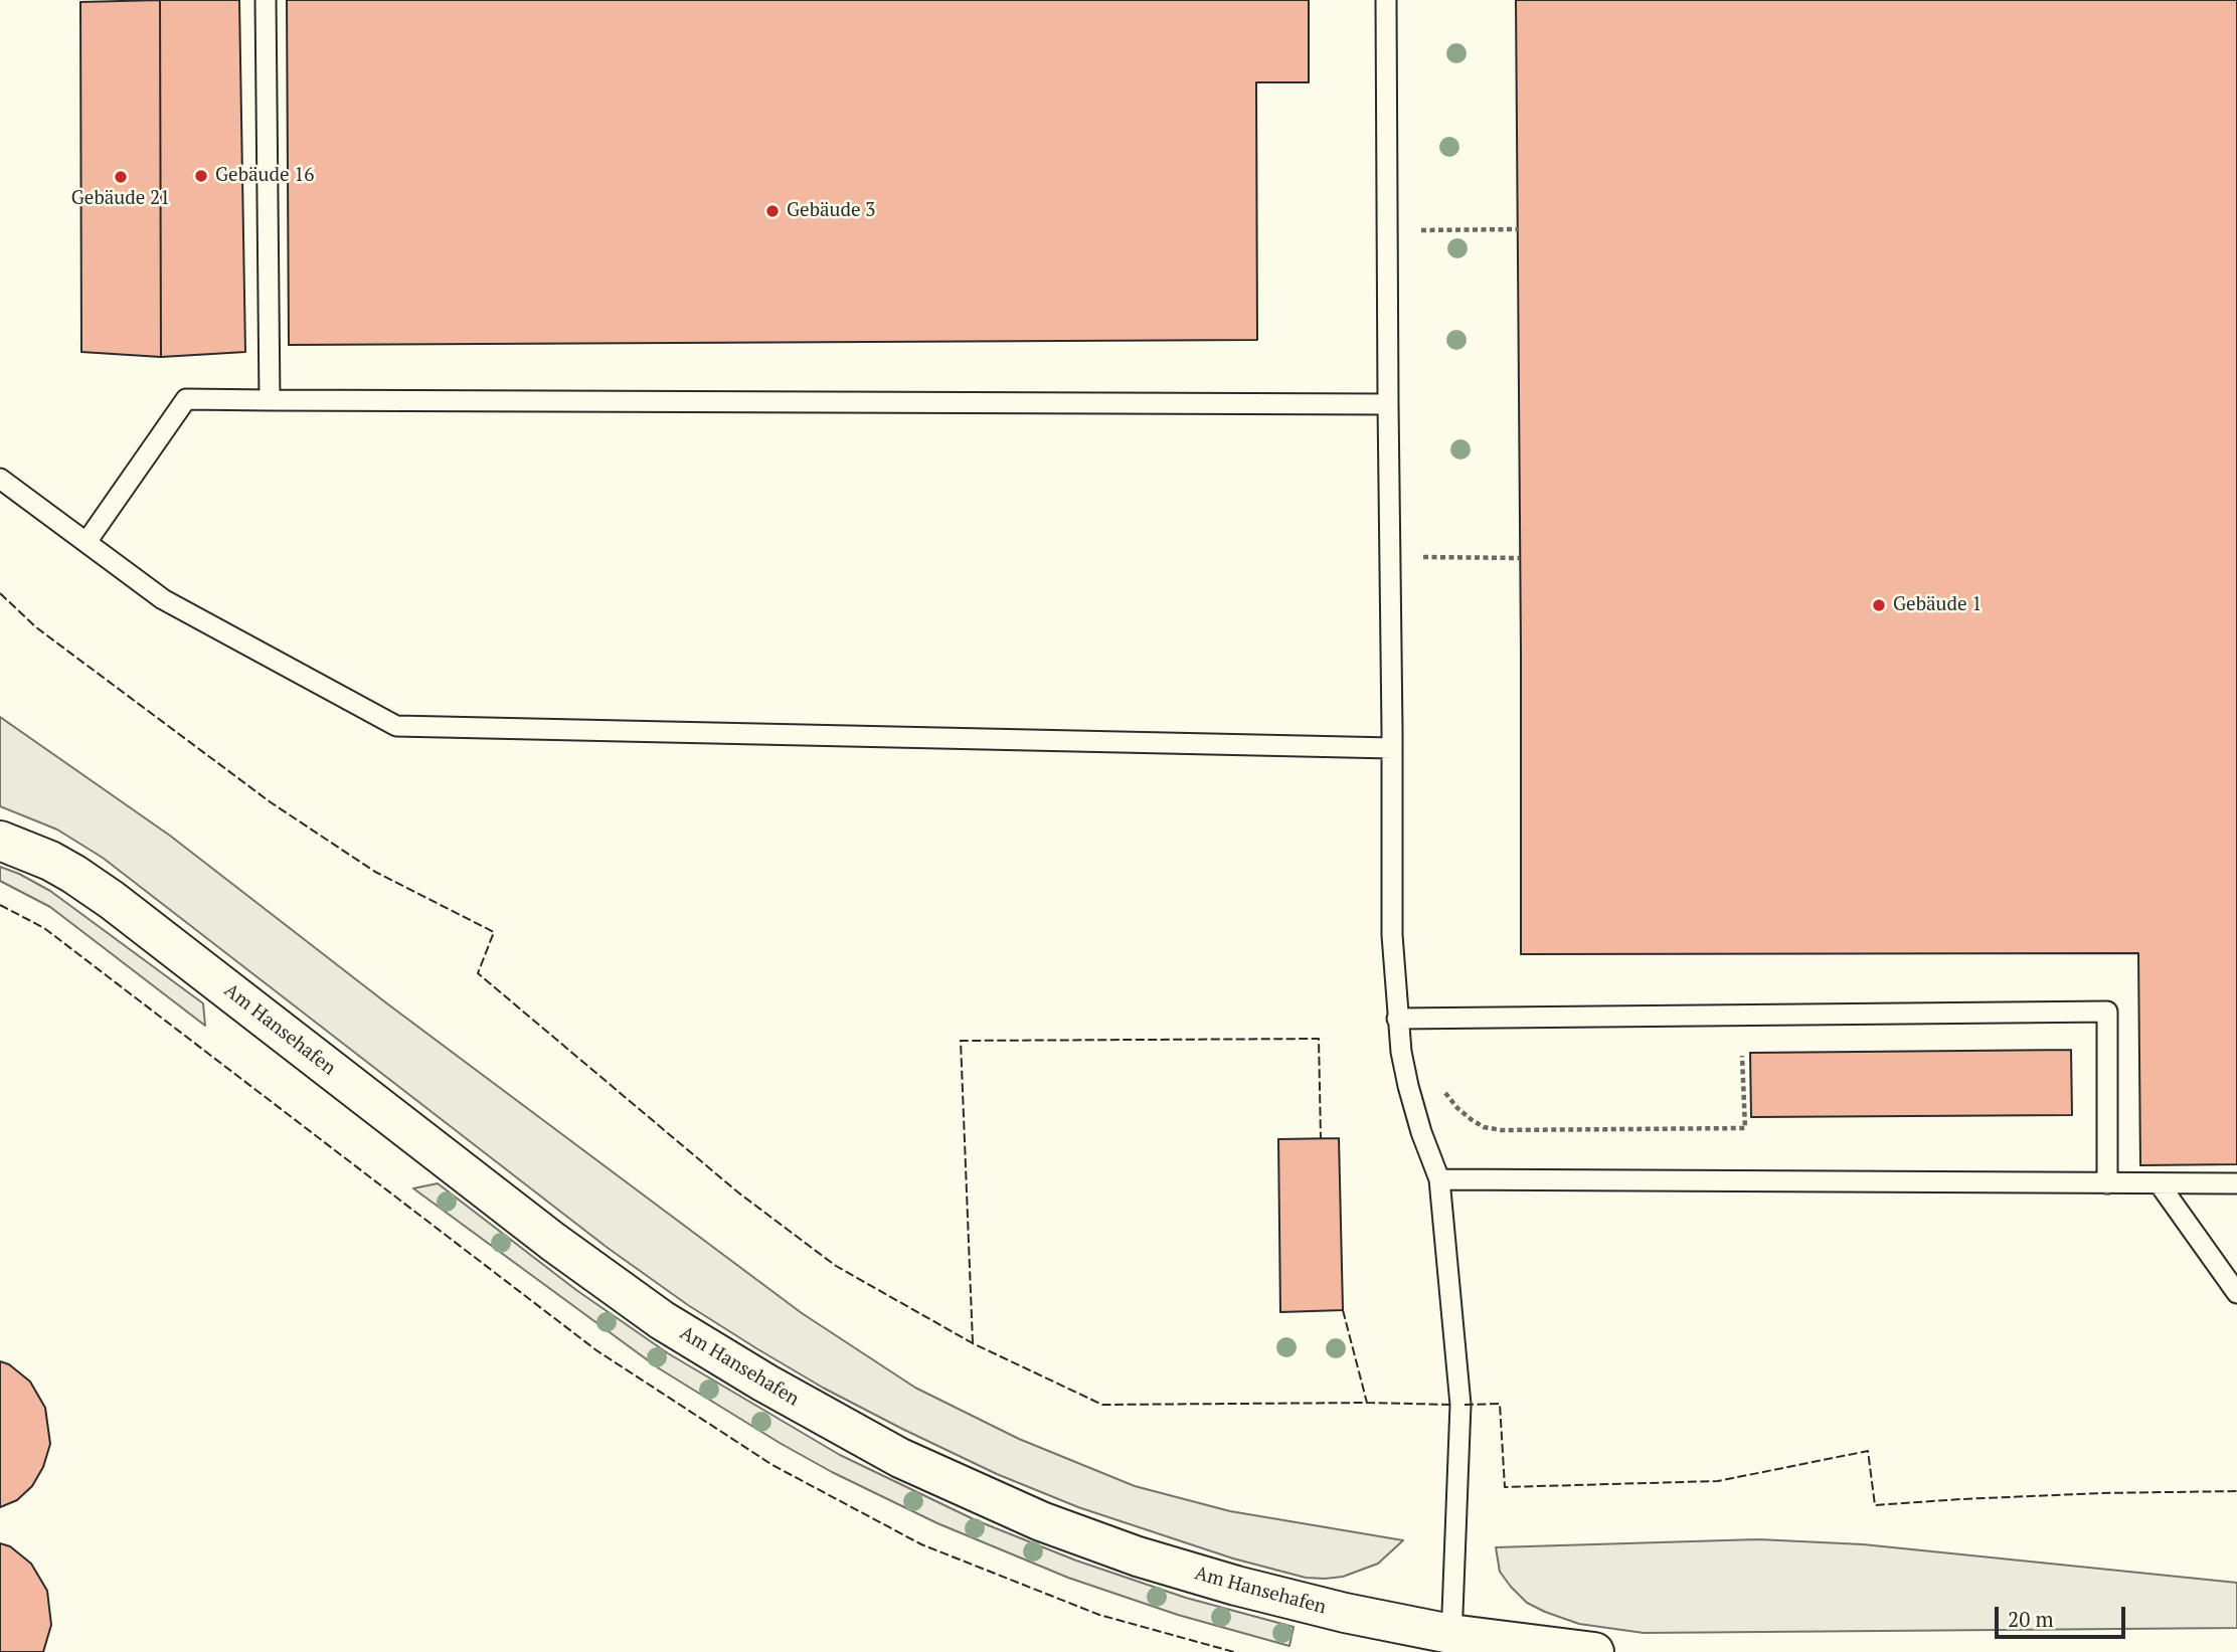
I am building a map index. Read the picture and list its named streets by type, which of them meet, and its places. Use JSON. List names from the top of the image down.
{
  "streets": {
    "street": ["Am Hansehafen"]
  },
  "places": [
    "Gebäude 16",
    "Gebäude 21",
    "Gebäude 3",
    "Gebäude 1"
  ],
  "scale_bar": "20 m"
}
